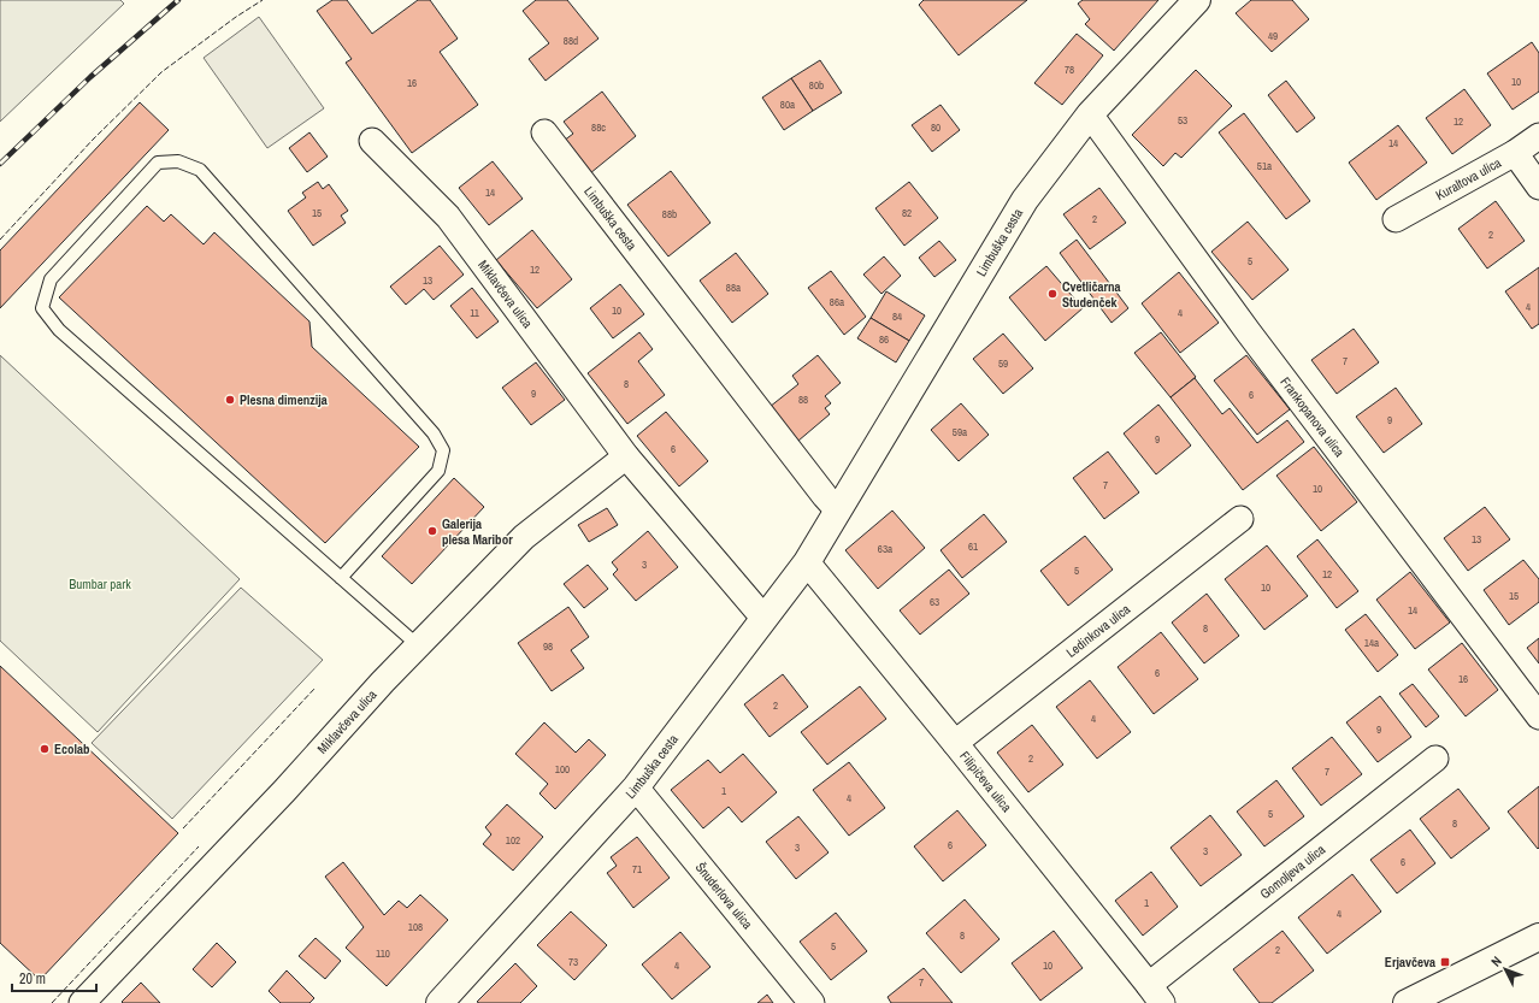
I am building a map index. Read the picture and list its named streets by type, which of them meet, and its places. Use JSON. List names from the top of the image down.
{
  "streets": {
    "main road": ["Limbuška cesta"],
    "street": [
      "Kuraltova ulica",
      "Miklavčeva ulica",
      "Frankopanova ulica",
      "Ledinkova ulica",
      "Filipičeva ulica",
      "Gomoljeva ulica",
      "Šnuderlova ulica"
    ]
  },
  "crossings": [
    ["Limbuška cesta", "Miklavčeva ulica"],
    ["Limbuška cesta", "Frankopanova ulica"],
    ["Limbuška cesta", "Filipičeva ulica"],
    ["Limbuška cesta", "Šnuderlova ulica"],
    ["Ledinkova ulica", "Filipičeva ulica"],
    ["Filipičeva ulica", "Gomoljeva ulica"]
  ],
  "parks": ["Bumbar park"],
  "places": {
    "other": [
      "Cvetličarna Studenček",
      "Plesna dimenzija",
      "Galerija plesa Maribor",
      "Ecolab"
    ],
    "transit": ["Erjavčeva"]
  },
  "house_numbers": [
    "49",
    "88d",
    "78",
    "10",
    "16",
    "80b",
    "80a",
    "53",
    "12",
    "88c",
    "80",
    "14",
    "51a",
    "14",
    "15",
    "82",
    "88b",
    "2",
    "2",
    "5",
    "12",
    "13",
    "88a",
    "86a",
    "4",
    "10",
    "11",
    "4",
    "84",
    "86",
    "7",
    "59",
    "8",
    "9",
    "6",
    "88",
    "9",
    "59a",
    "9",
    "6",
    "7",
    "10",
    "13",
    "61",
    "63a",
    "3",
    "5",
    "12",
    "10",
    "15",
    "63",
    "14",
    "8",
    "14a",
    "98",
    "6",
    "16",
    "2",
    "4",
    "9",
    "2",
    "100",
    "7",
    "1",
    "4",
    "5",
    "8",
    "102",
    "6",
    "3",
    "3",
    "6",
    "71",
    "1",
    "4",
    "108",
    "8",
    "5",
    "2",
    "110",
    "73",
    "4",
    "10",
    "7"
  ],
  "scale_bar": "20 m",
  "north": "top left"
}
